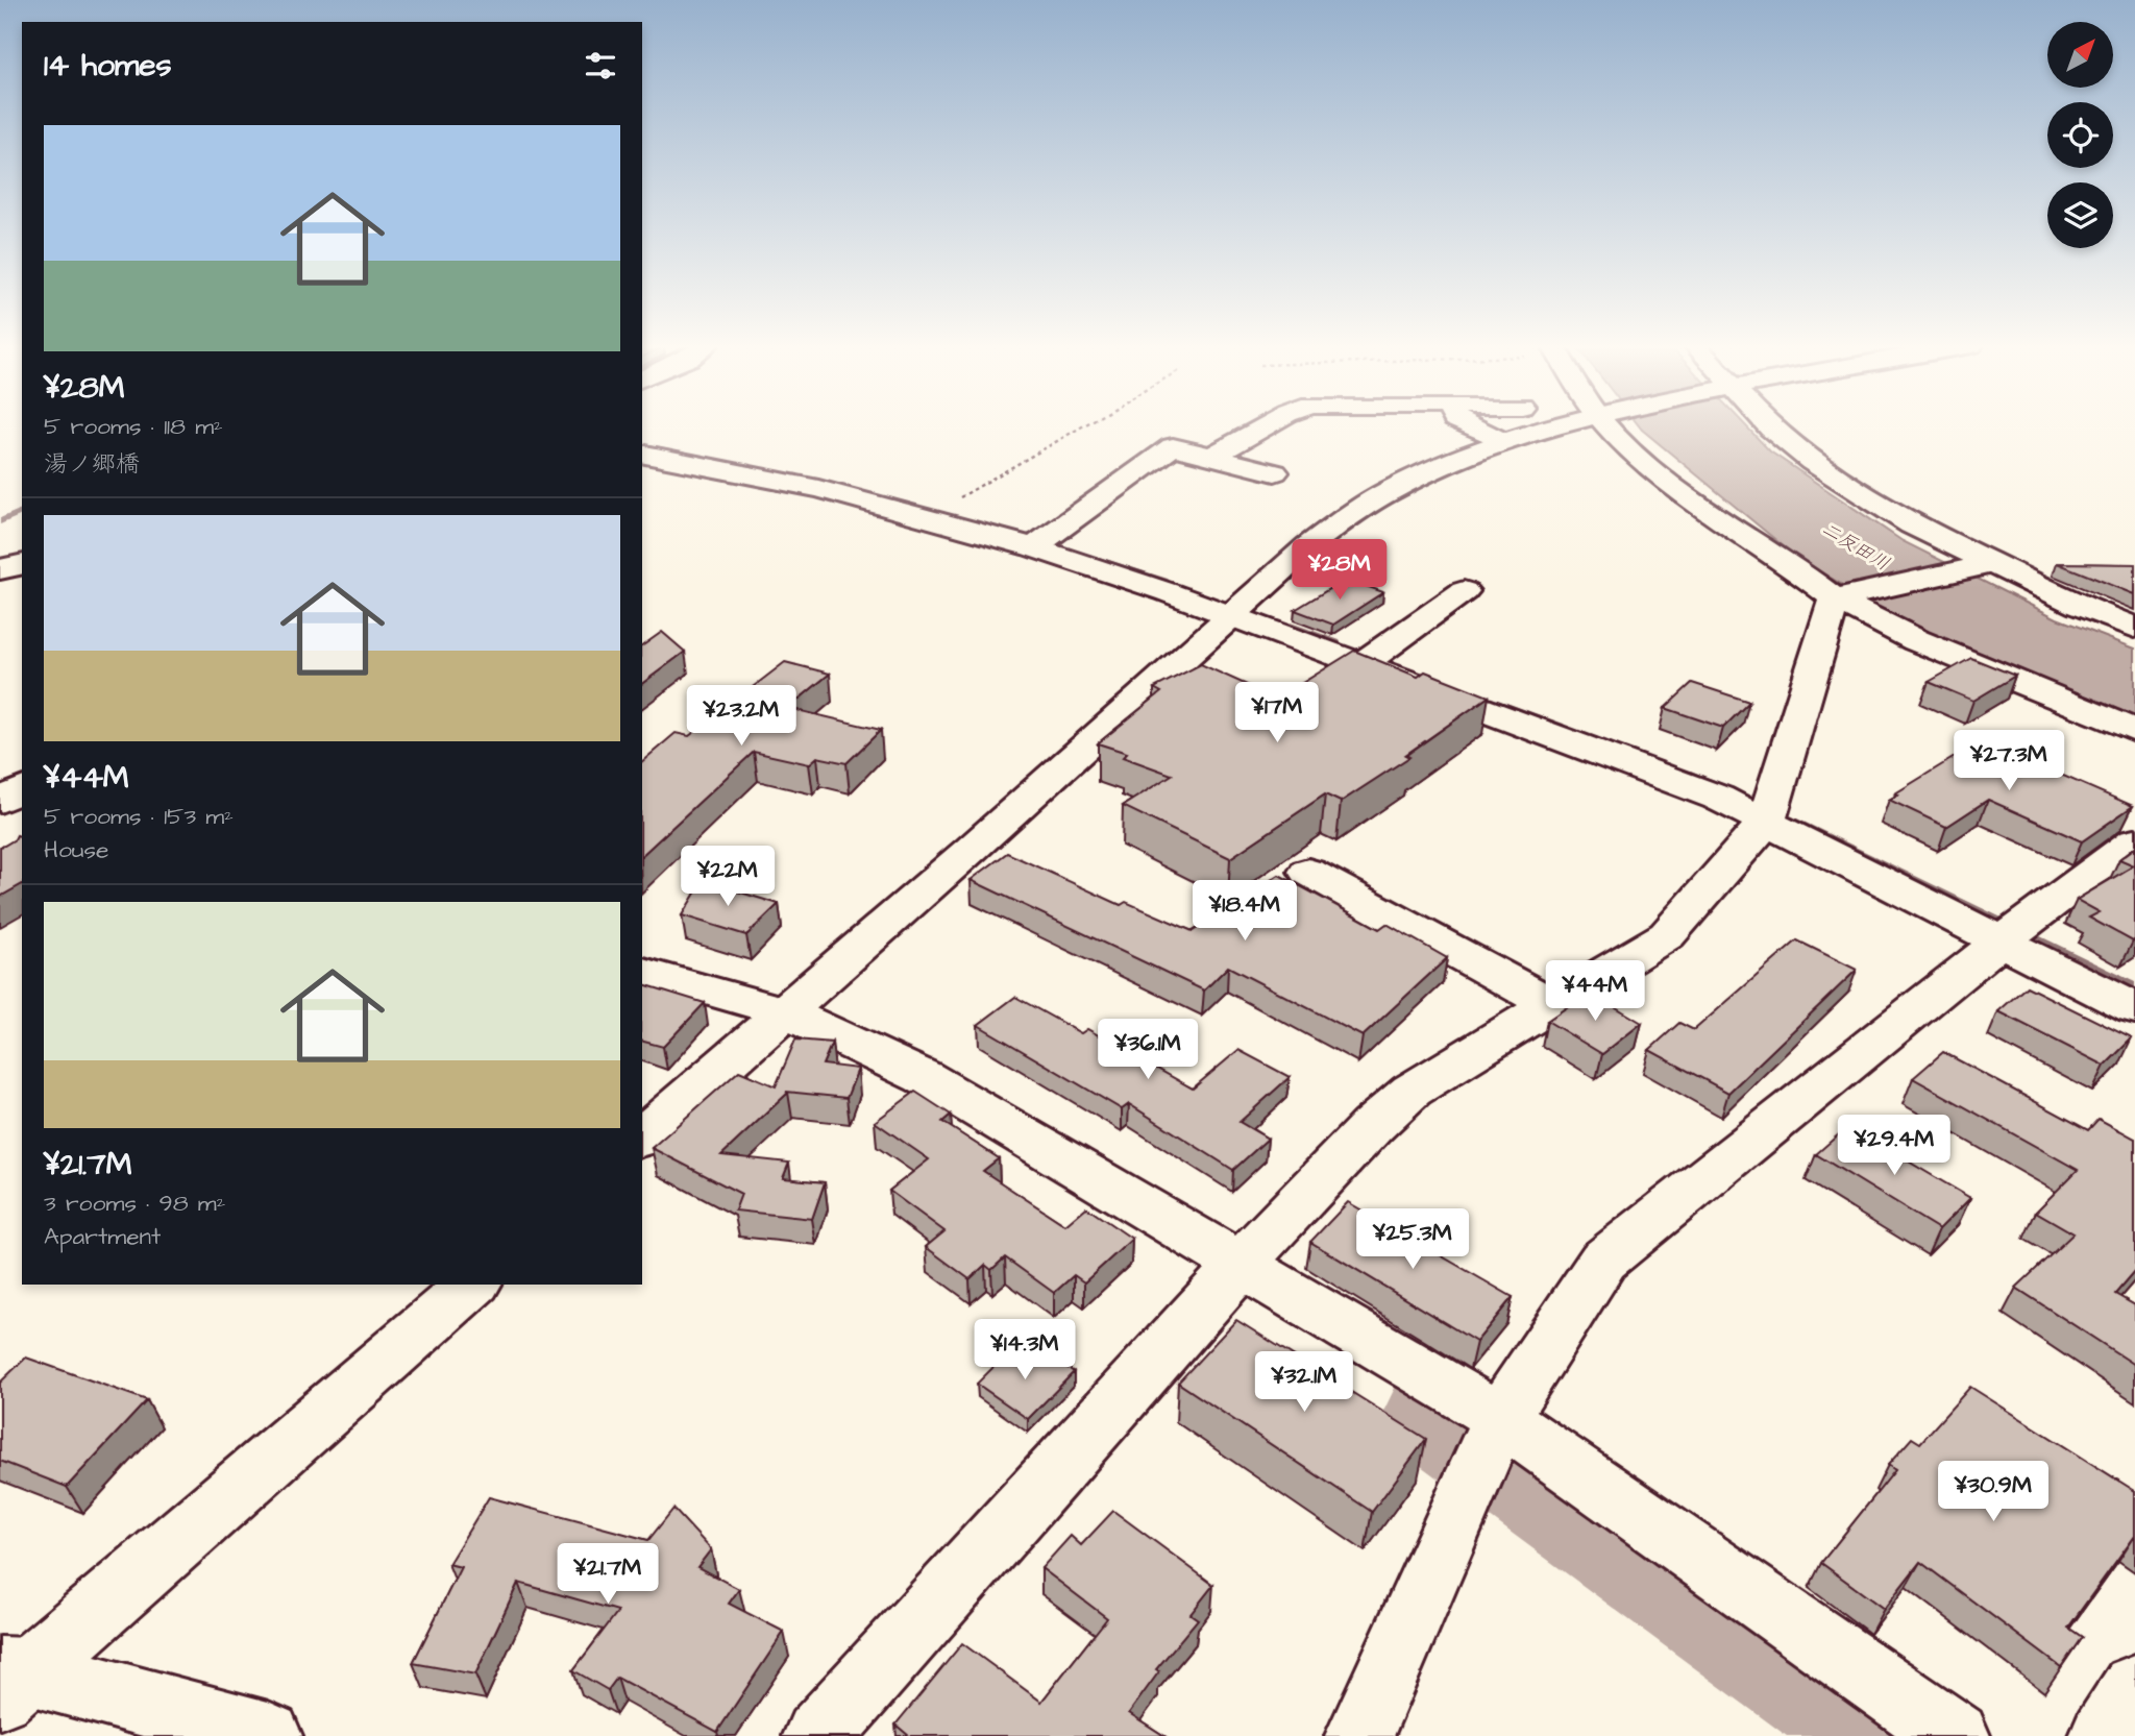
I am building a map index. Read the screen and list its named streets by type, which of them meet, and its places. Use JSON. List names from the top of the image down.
{
  "water": ["二反田川"],
  "north": "top right",
  "page": {
    "heading": "14 homes",
    "list": [
      {
        "name": "¥28M",
        "note": "5 rooms · 118 m² · 湯ノ郷橋"
      },
      {
        "name": "¥44M",
        "note": "5 rooms · 153 m² · House"
      },
      {
        "name": "¥21.7M",
        "note": "3 rooms · 98 m² · Apartment"
      }
    ],
    "price": [
      "¥28M",
      "¥17M",
      "¥23.2M",
      "¥27.3M",
      "¥22M",
      "¥18.4M",
      "¥44M",
      "¥36.1M",
      "¥29.4M",
      "¥25.3M",
      "¥14.3M",
      "¥32.1M",
      "¥30.9M",
      "¥21.7M"
    ]
  }
}
